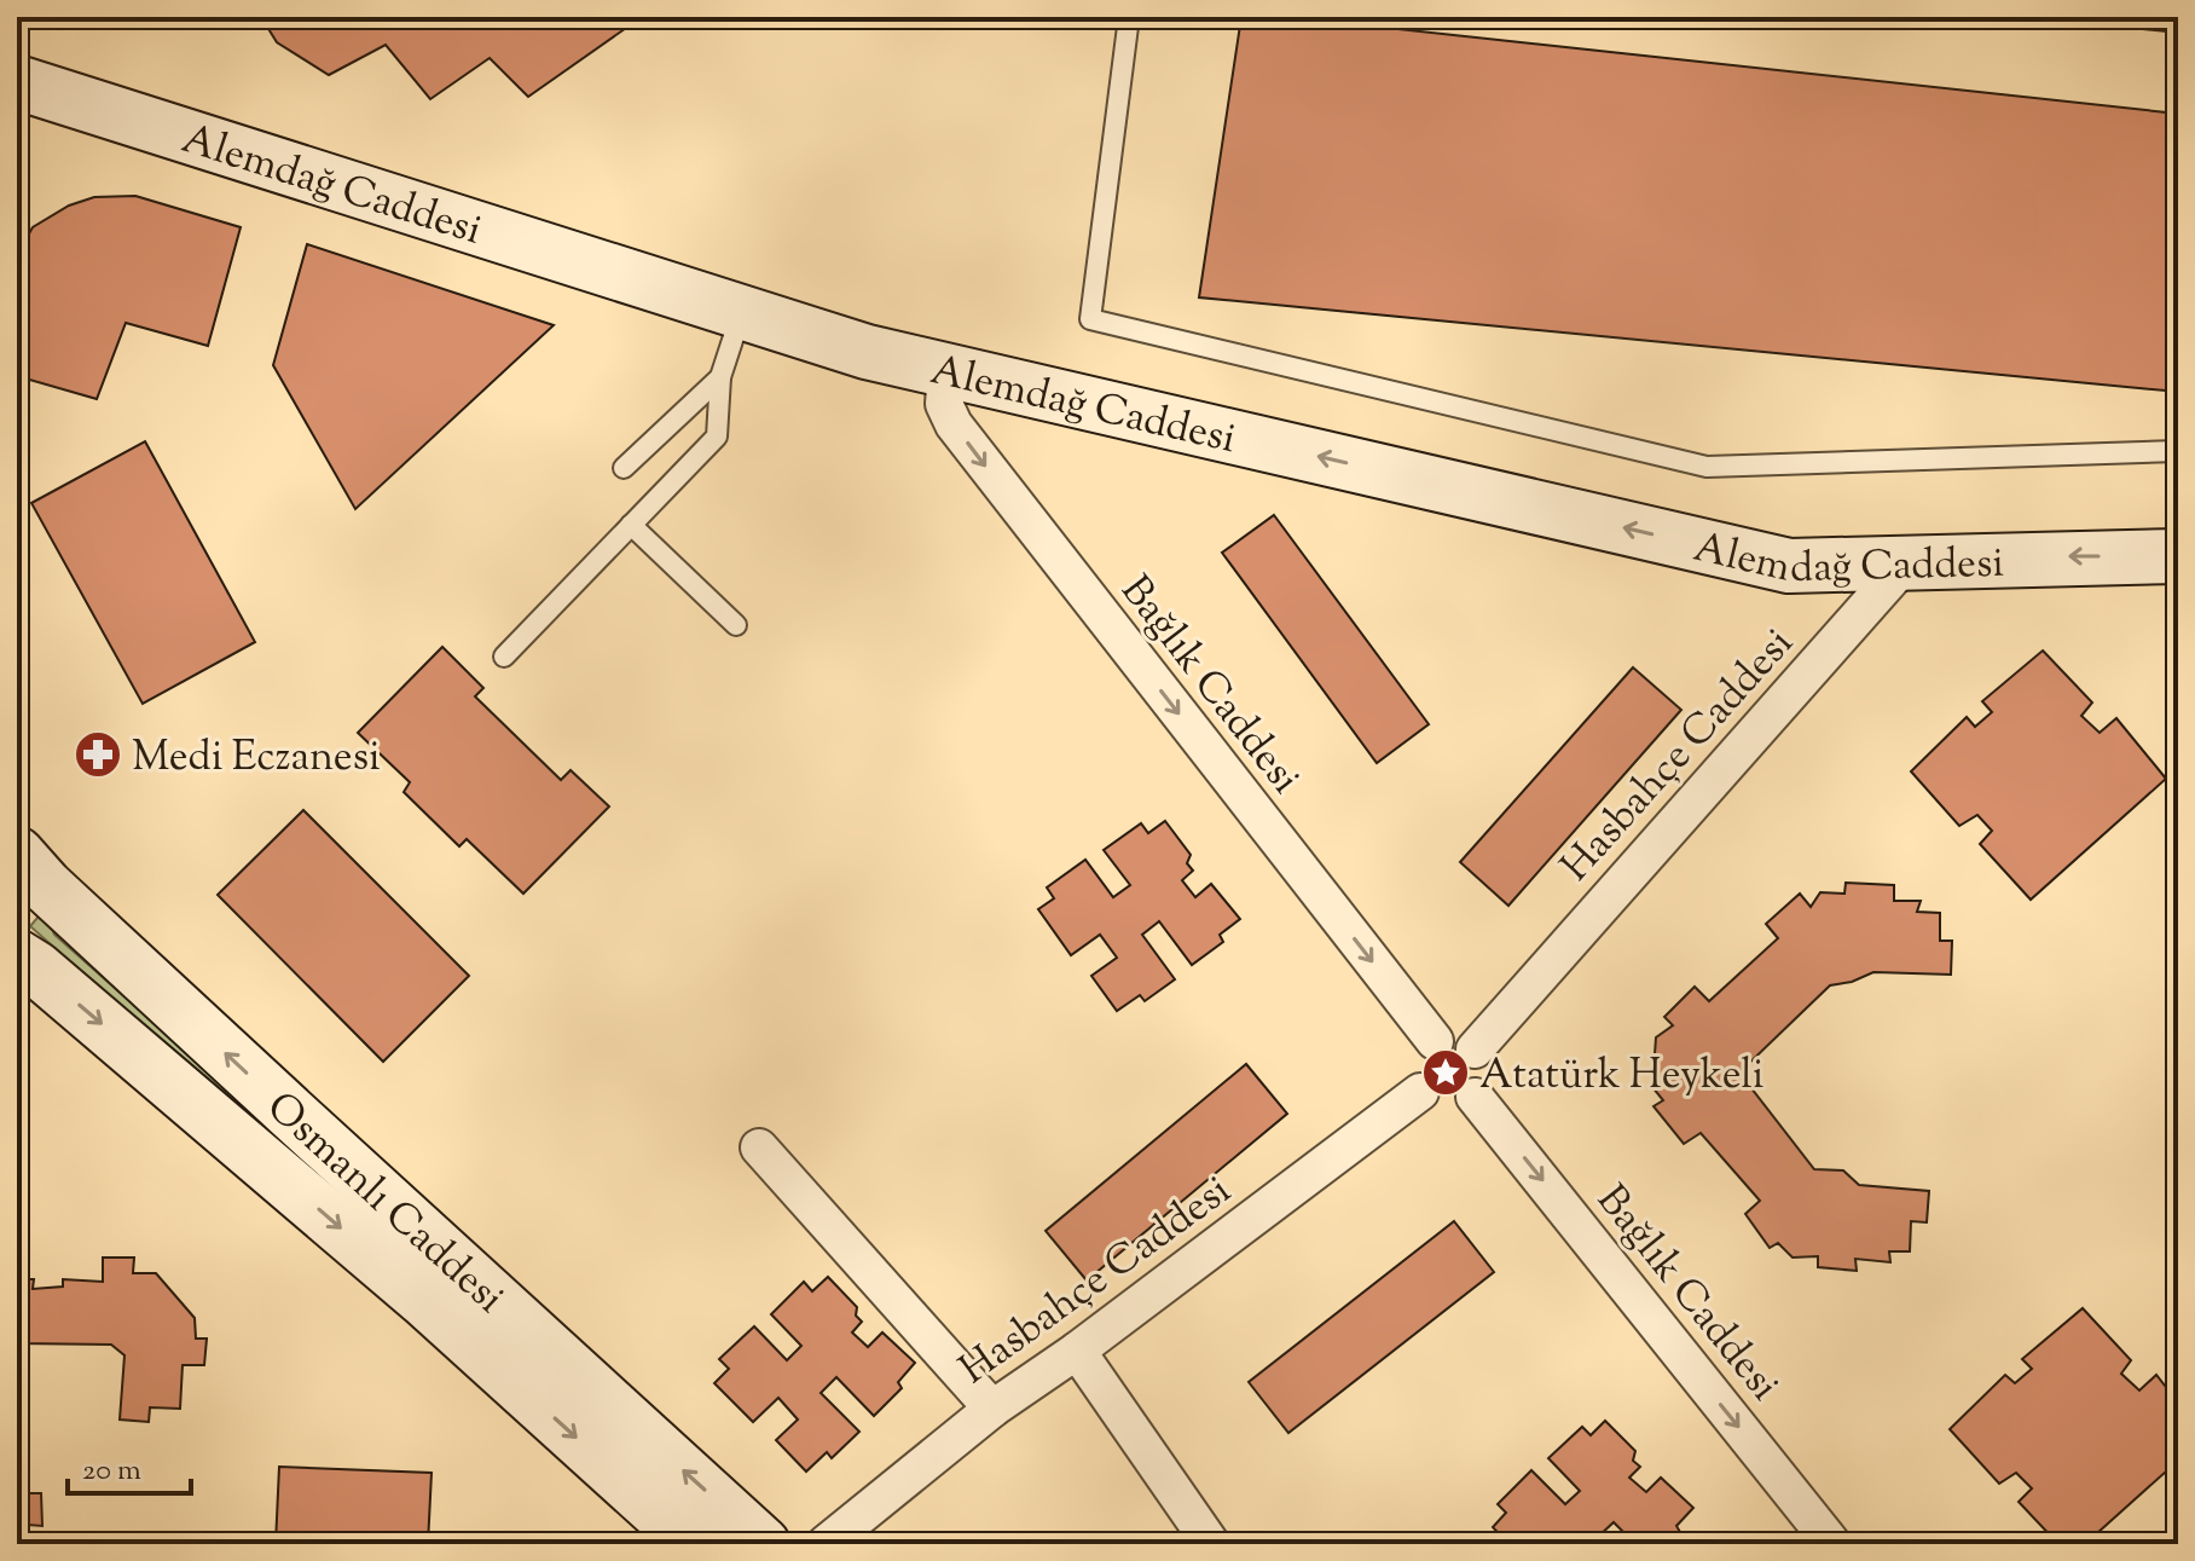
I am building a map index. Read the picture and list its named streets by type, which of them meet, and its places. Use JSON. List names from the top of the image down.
{
  "streets": {
    "main road": ["Alemdağ Caddesi", "Osmanlı Caddesi"],
    "street": ["Bağlık Caddesi", "Hasbahçe Caddesi"]
  },
  "crossings": [
    ["Alemdağ Caddesi", "Bağlık Caddesi"],
    ["Alemdağ Caddesi", "Hasbahçe Caddesi"],
    ["Bağlık Caddesi", "Hasbahçe Caddesi"]
  ],
  "one_way": ["Alemdağ Caddesi", "Bağlık Caddesi"],
  "places": {
    "pharmacy": ["Medi Eczanesi"],
    "place": ["Atatürk Heykeli"]
  },
  "scale_bar": "20 m"
}
